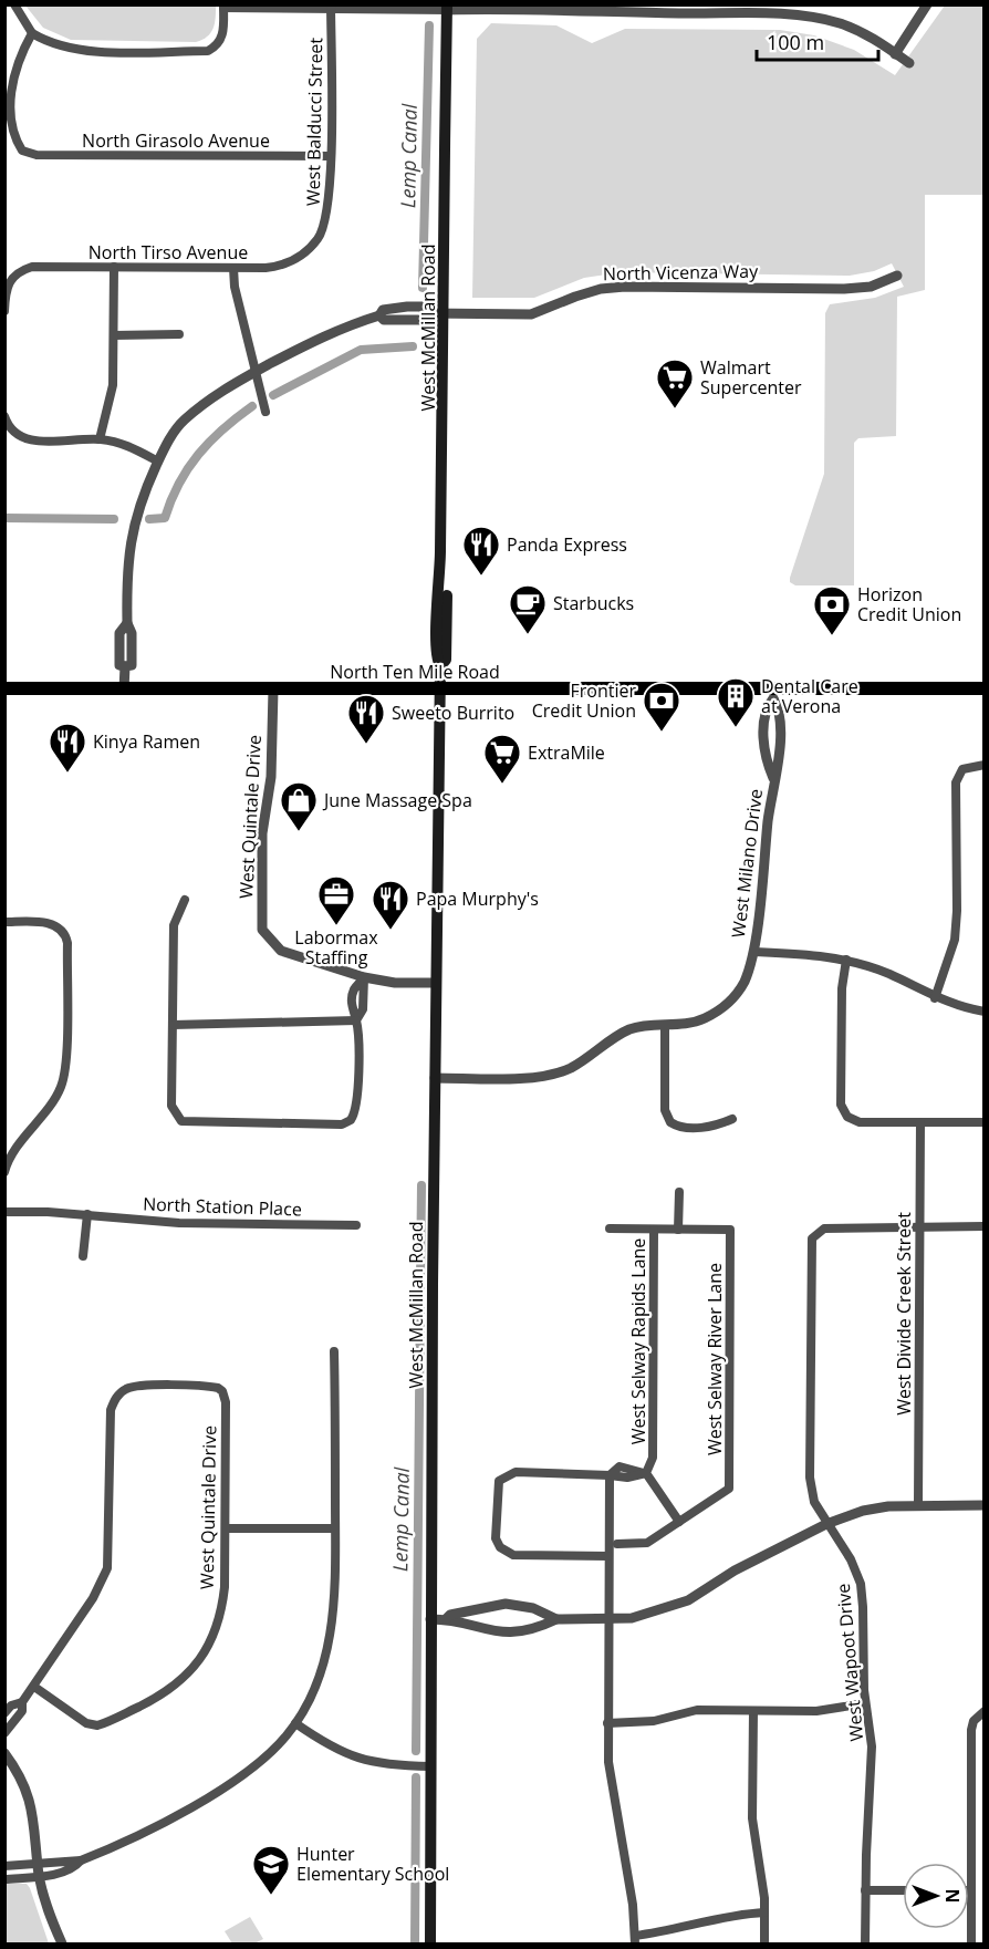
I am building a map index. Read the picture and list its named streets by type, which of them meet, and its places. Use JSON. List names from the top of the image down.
{
  "streets": {
    "main road": ["West McMillan Road", "North Ten Mile Road"],
    "street": [
      "West Balducci Street",
      "North Girasolo Avenue",
      "North Tirso Avenue",
      "North Vicenza Way",
      "West Quintale Drive",
      "West Milano Drive",
      "North Station Place",
      "West Divide Creek Street",
      "West Selway Rapids Lane",
      "West Selway River Lane",
      "West Wapoot Drive"
    ]
  },
  "crossings": [
    ["West Balducci Street", "North Girasolo Avenue"],
    ["West Balducci Street", "North Tirso Avenue"],
    ["North Vicenza Way", "West McMillan Road"],
    ["North Vicenza Way", "North Ten Mile Road"],
    ["West McMillan Road", "North Ten Mile Road"],
    ["West McMillan Road", "West Milano Drive"],
    ["North Ten Mile Road", "West Quintale Drive"],
    ["North Ten Mile Road", "West Milano Drive"],
    ["West Divide Creek Street", "West Wapoot Drive"]
  ],
  "water": ["Lemp Canal"],
  "places": {
    "supermarket": ["Walmart Supercenter", "ExtraMile"],
    "restaurant": [
      "Panda Express",
      "Sweeto Burrito",
      "Kinya Ramen",
      "Papa Murphy's"
    ],
    "cafe": ["Starbucks"],
    "bank": ["Horizon Credit Union", "Frontier Credit Union"],
    "building": ["Dental Care at Verona"],
    "shop": ["June Massage Spa"],
    "office": ["Labormax Staffing"],
    "school or university": ["Hunter Elementary School"]
  },
  "scale_bar": "100 m",
  "north": "right"
}
